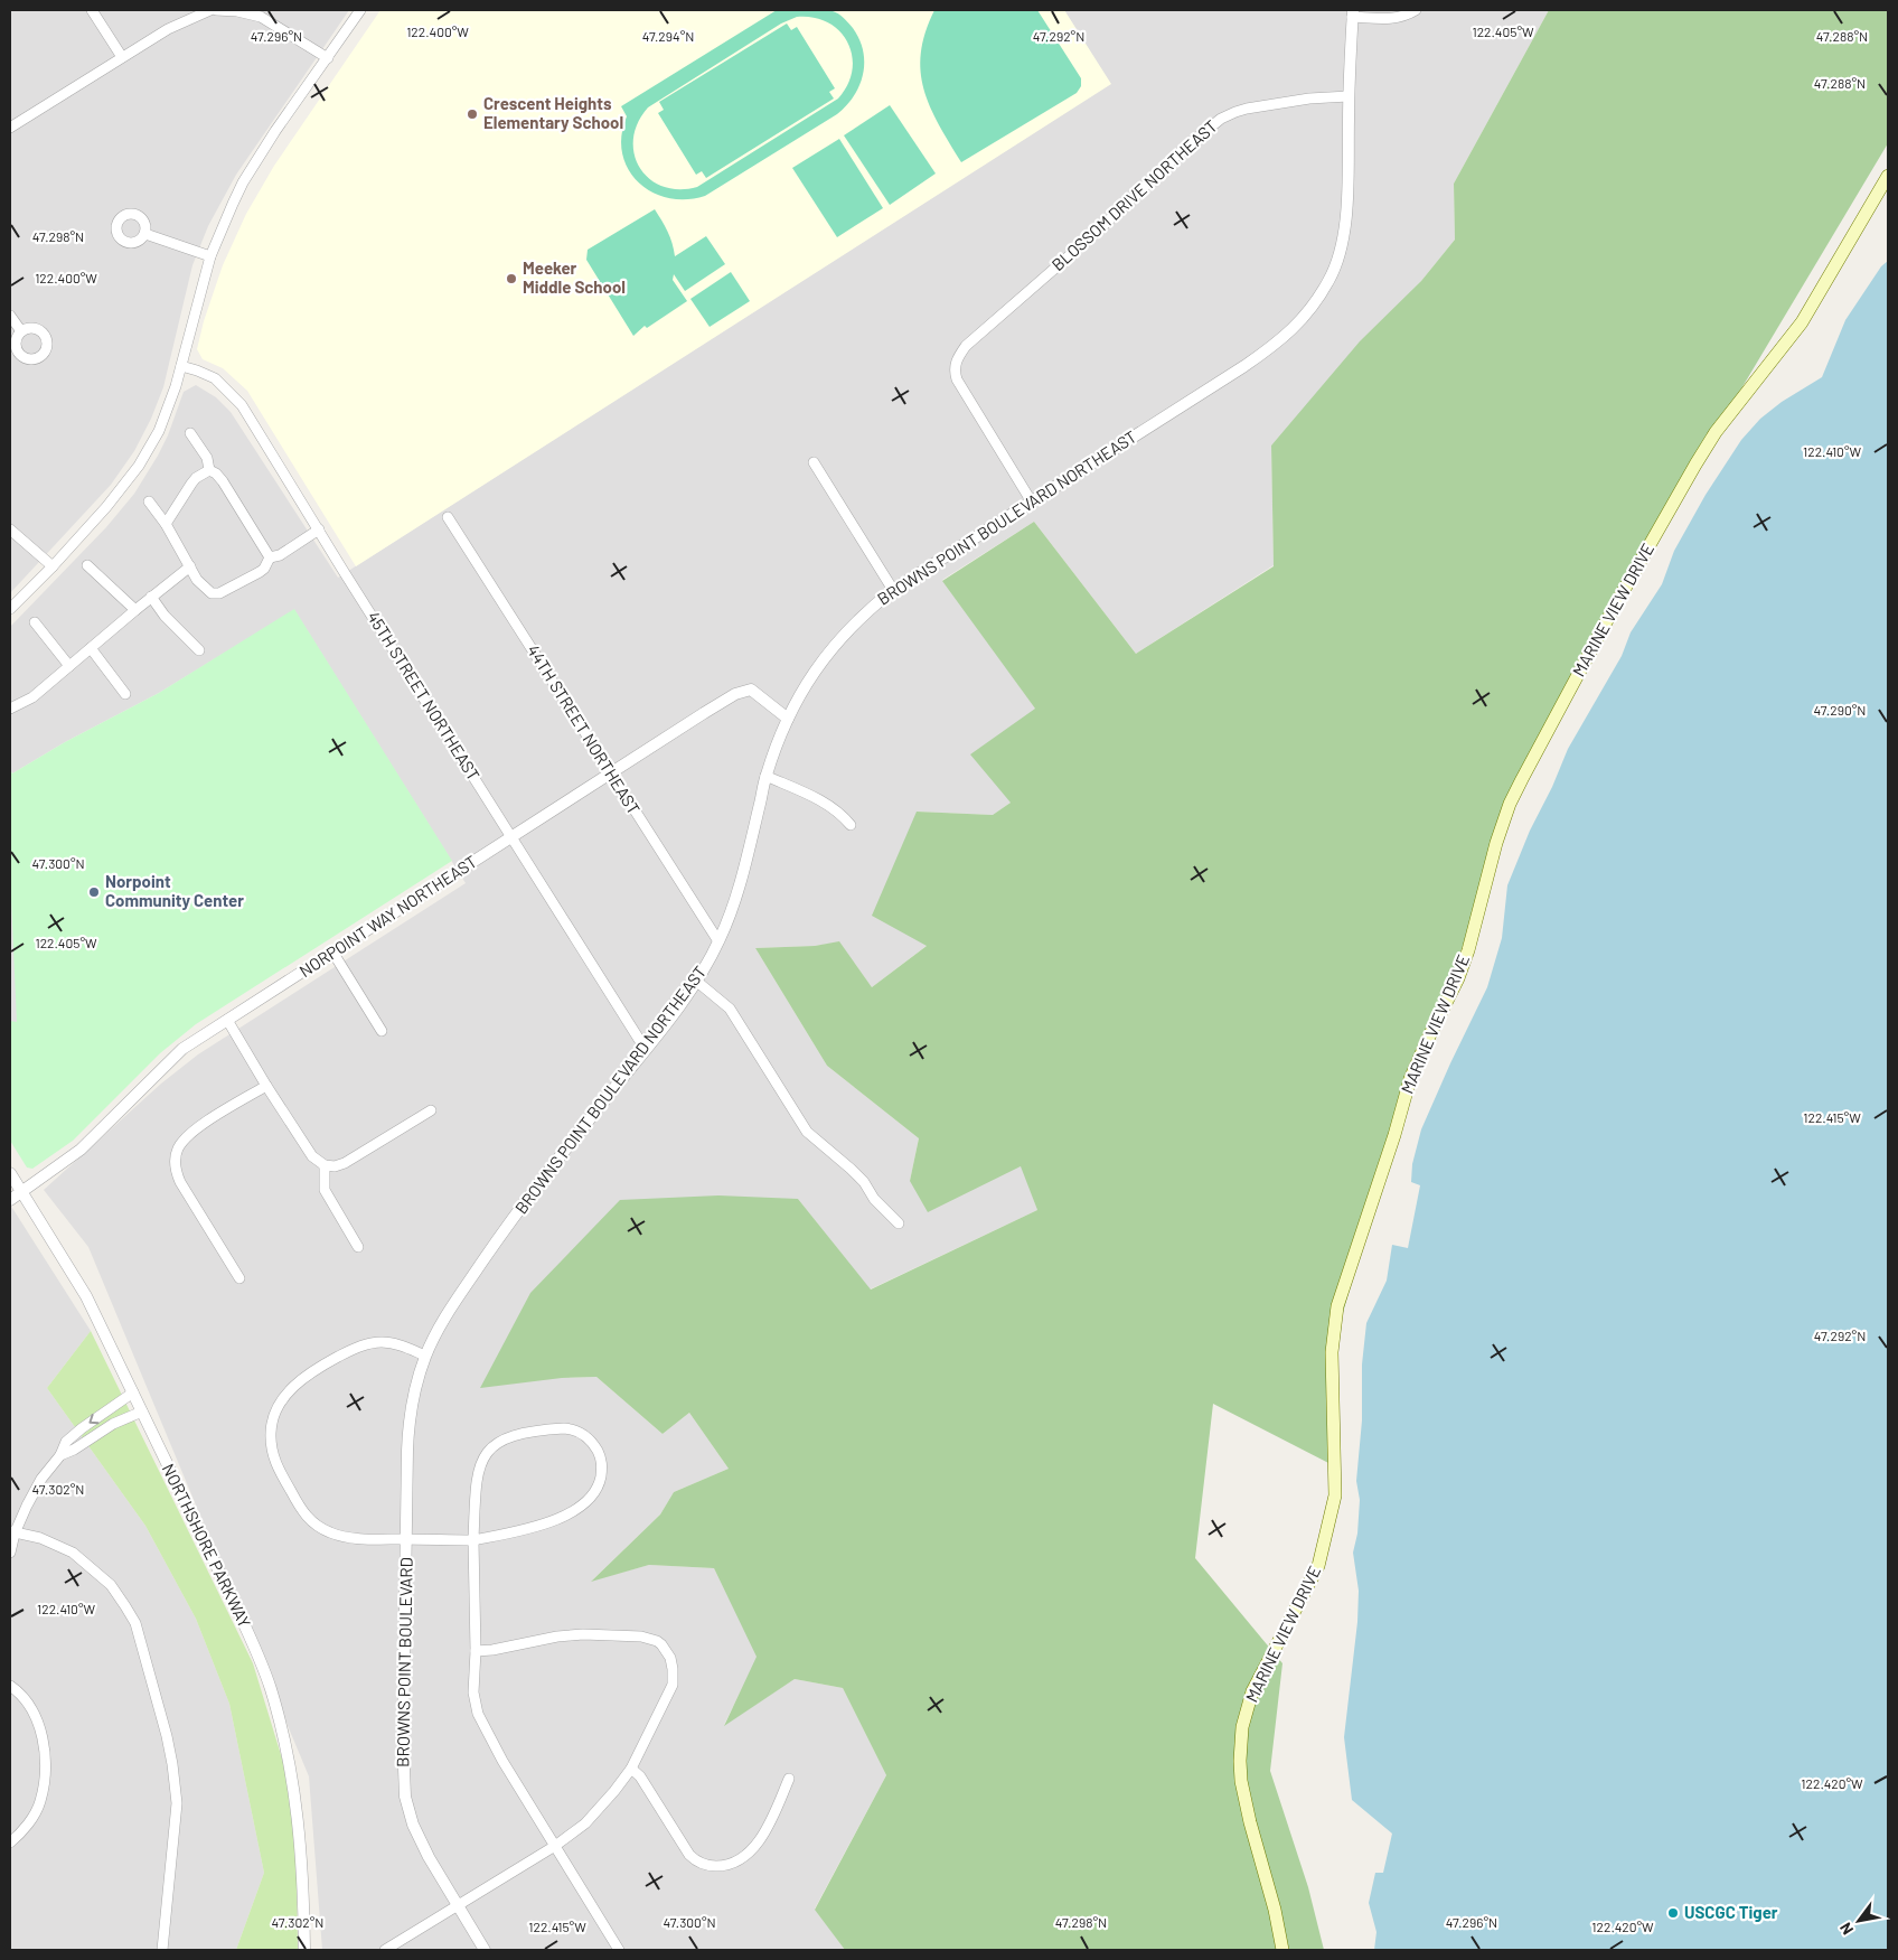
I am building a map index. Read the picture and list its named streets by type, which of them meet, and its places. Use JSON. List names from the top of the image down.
{
  "streets": {
    "main road": ["MARINE VIEW DRIVE"],
    "street": [
      "BLOSSOM DRIVE NORTHEAST",
      "BROWNS POINT BOULEVARD NORTHEAST",
      "45TH STREET NORTHEAST",
      "44TH STREET NORTHEAST",
      "NORPOINT WAY NORTHEAST",
      "NORTHSHORE PARKWAY",
      "BROWNS POINT BOULEVARD"
    ]
  },
  "crossings": [
    ["BLOSSOM DRIVE NORTHEAST", "BROWNS POINT BOULEVARD NORTHEAST"],
    ["BROWNS POINT BOULEVARD NORTHEAST", "45TH STREET NORTHEAST"],
    ["BROWNS POINT BOULEVARD NORTHEAST", "44TH STREET NORTHEAST"],
    ["BROWNS POINT BOULEVARD NORTHEAST", "NORPOINT WAY NORTHEAST"],
    ["BROWNS POINT BOULEVARD NORTHEAST", "BROWNS POINT BOULEVARD"],
    ["45TH STREET NORTHEAST", "NORPOINT WAY NORTHEAST"],
    ["44TH STREET NORTHEAST", "NORPOINT WAY NORTHEAST"],
    ["NORPOINT WAY NORTHEAST", "NORTHSHORE PARKWAY"]
  ],
  "places": [
    "Crescent Heights Elementary School",
    "Meeker Middle School",
    "Norpoint Community Center",
    "USCGC Tiger"
  ],
  "north": "bottom left",
  "coordinates": [
    "122.400°W",
    "122.405°W",
    "47.288°N",
    "47.296°N",
    "47.294°N",
    "47.292°N",
    "47.298°N",
    "122.410°W",
    "47.290°N",
    "47.300°N",
    "122.415°W",
    "47.302°N",
    "122.420°W"
  ]
}
